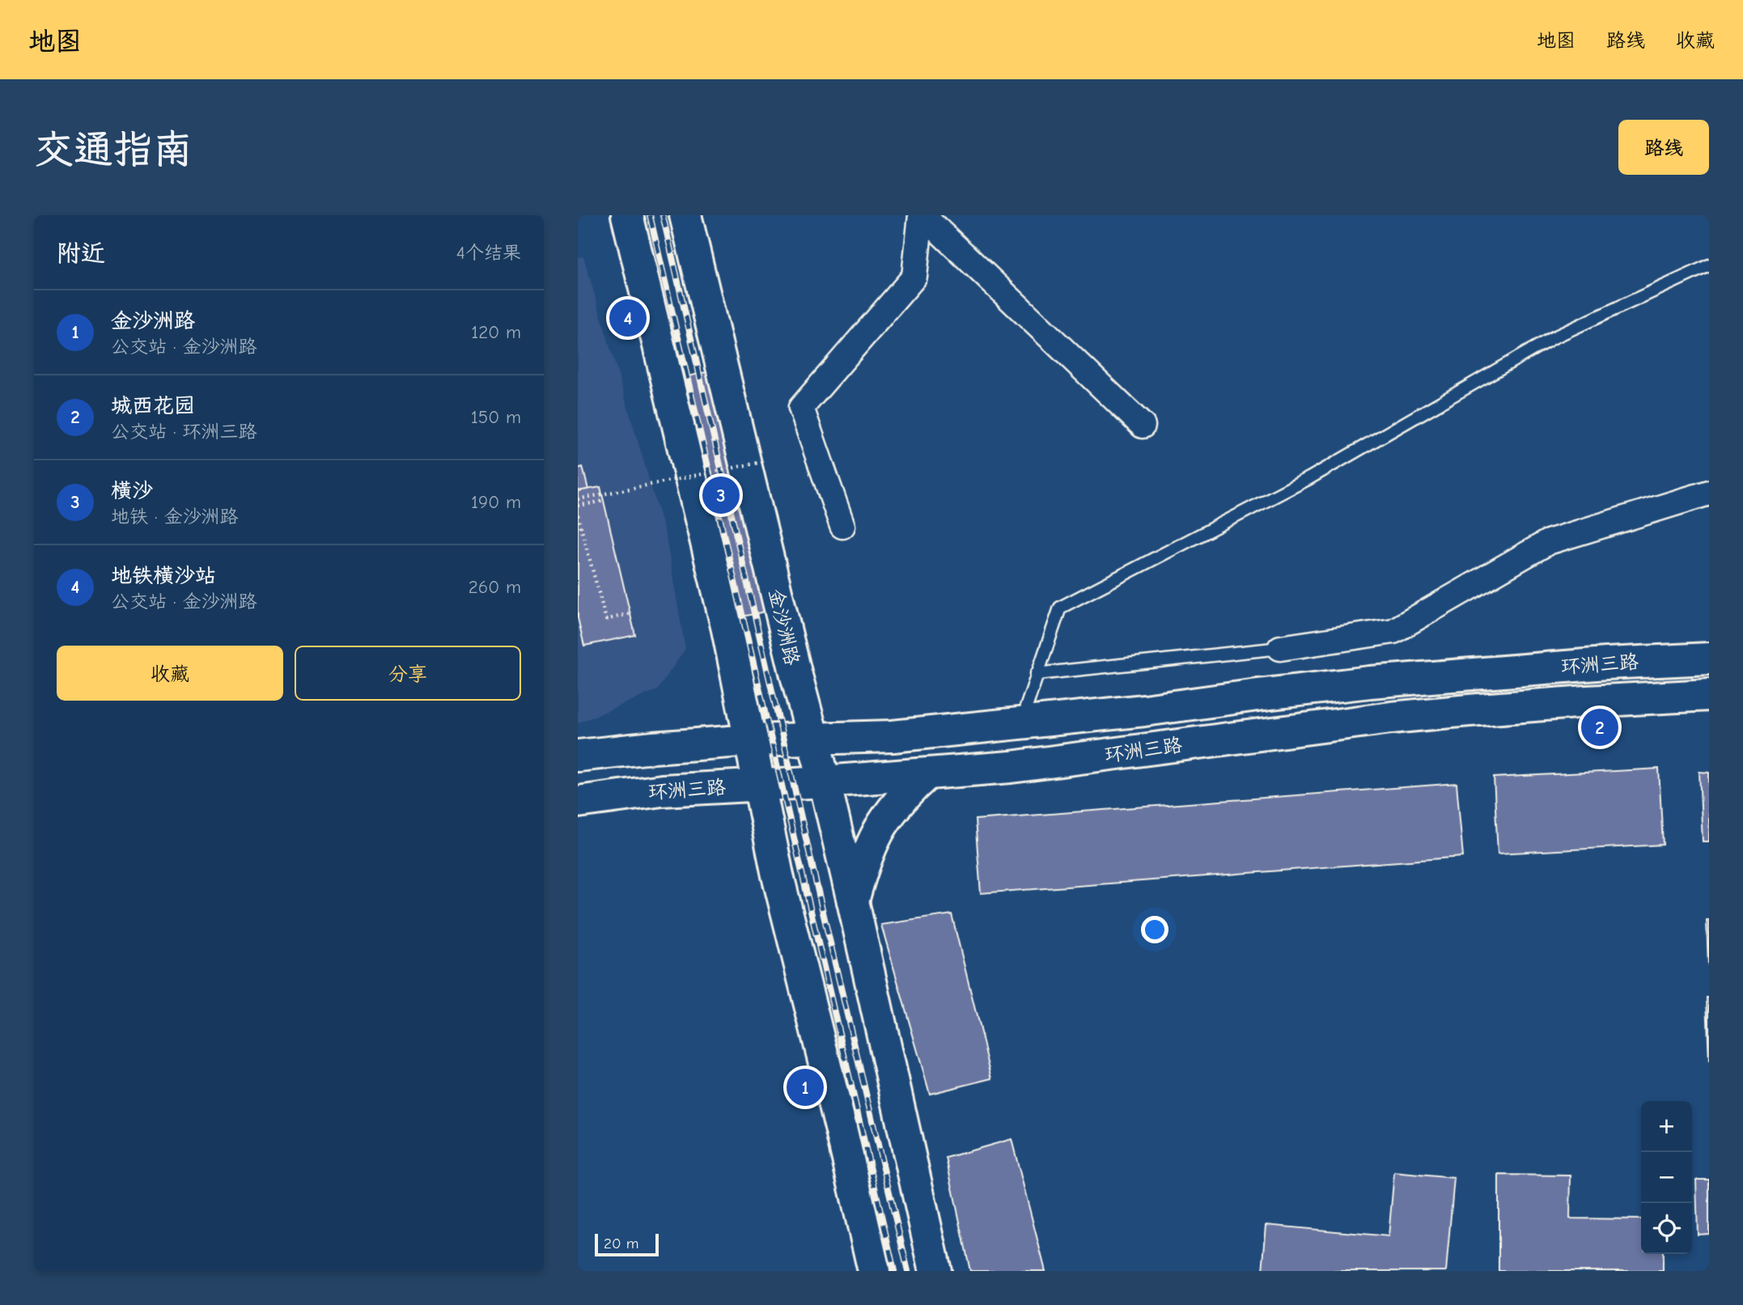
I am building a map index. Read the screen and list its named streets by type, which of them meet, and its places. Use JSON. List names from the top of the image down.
{
  "streets": {
    "main road": ["金沙洲路", "环洲三路"]
  },
  "crossings": [
    ["金沙洲路", "环洲三路"]
  ],
  "scale_bar": "20 m",
  "page": {
    "header": "地图",
    "nav": ["地图", "路线", "收藏"],
    "buttons": [
      "路线",
      ["收藏", "分享"]
    ],
    "title": "交通指南",
    "heading": ["附近", "4个结果"],
    "list": [
      {
        "mark": "1",
        "name": "金沙洲路",
        "note": "公交站 · 金沙洲路",
        "value": "120 m"
      },
      {
        "mark": "2",
        "name": "城西花园",
        "note": "公交站 · 环洲三路",
        "value": "150 m"
      },
      {
        "mark": "3",
        "name": "横沙",
        "note": "地铁 · 金沙洲路",
        "value": "190 m"
      },
      {
        "mark": "4",
        "name": "地铁横沙站",
        "note": "公交站 · 金沙洲路",
        "value": "260 m"
      }
    ],
    "pins": [
      "4",
      "3",
      "2",
      "1"
    ],
    "map_buttons": ["+", "−"],
    "scale": "20 m"
  }
}
